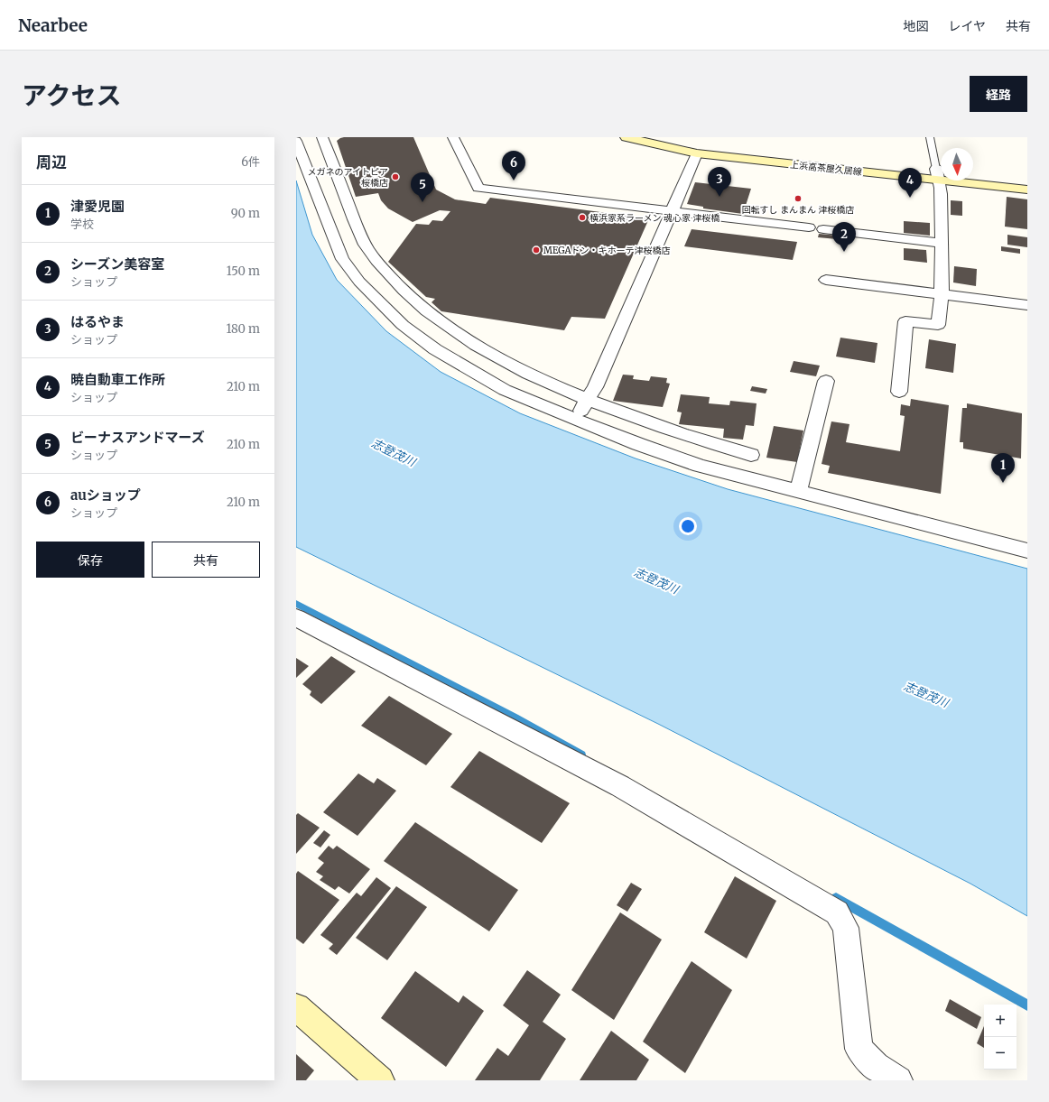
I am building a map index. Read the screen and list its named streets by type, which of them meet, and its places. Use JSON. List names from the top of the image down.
{
  "streets": {
    "main road": ["上浜高茶屋久居線"]
  },
  "water": ["志登茂川"],
  "places": [
    "メガネのアイトピア 桜橋店",
    "回転すし まんまん 津桜橋店",
    "横浜家系ラーメン 魂心家 津桜橋",
    "MEGAドン・キホーテ津桜橋店"
  ],
  "north": "bottom",
  "page": {
    "header": "Nearbee",
    "nav": ["地図", "レイヤ", "共有"],
    "title": "アクセス",
    "buttons": [
      "経路",
      ["保存", "共有"]
    ],
    "heading": ["周辺", "6件"],
    "pins": [
      "6",
      "3",
      "4",
      "5",
      "2",
      "1"
    ],
    "list": [
      {
        "mark": "1",
        "name": "津愛児園",
        "note": "学校",
        "value": "90 m"
      },
      {
        "mark": "2",
        "name": "シーズン美容室",
        "note": "ショップ",
        "value": "150 m"
      },
      {
        "mark": "3",
        "name": "はるやま",
        "note": "ショップ",
        "value": "180 m"
      },
      {
        "mark": "4",
        "name": "暁自動車工作所",
        "note": "ショップ",
        "value": "210 m"
      },
      {
        "mark": "5",
        "name": "ビーナスアンドマーズ",
        "note": "ショップ",
        "value": "210 m"
      },
      {
        "mark": "6",
        "name": "auショップ",
        "note": "ショップ",
        "value": "210 m"
      }
    ],
    "map_buttons": ["+", "−"]
  }
}
